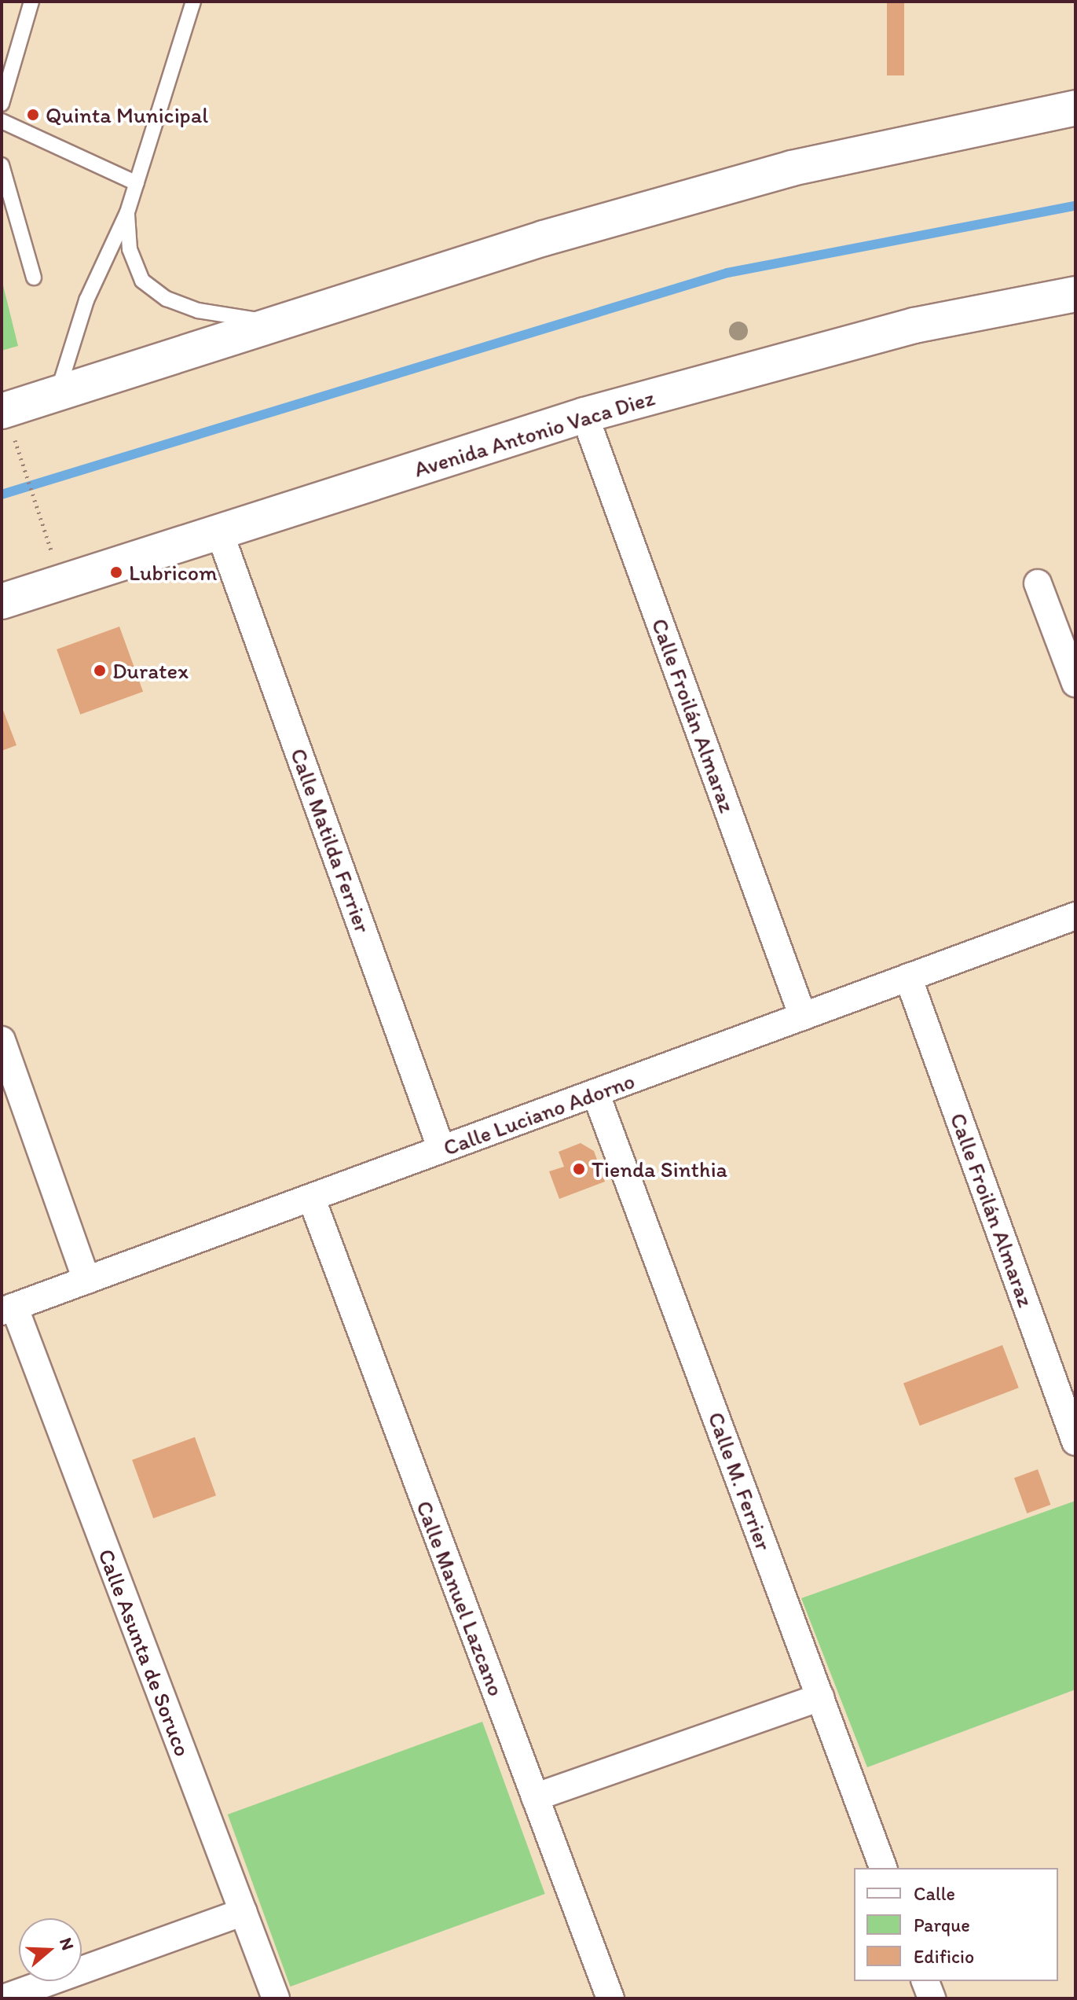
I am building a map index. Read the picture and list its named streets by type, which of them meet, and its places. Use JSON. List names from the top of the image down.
{
  "streets": {
    "highway": ["Avenida Antonio Vaca Diez"],
    "street": [
      "Calle Froilán Almaraz",
      "Calle Matilda Ferrier",
      "Calle Luciano Adorno",
      "Calle M. Ferrier",
      "Calle Manuel Lazcano",
      "Calle Asunta de Soruco"
    ]
  },
  "crossings": [
    ["Avenida Antonio Vaca Diez", "Calle Froilán Almaraz"],
    ["Avenida Antonio Vaca Diez", "Calle Matilda Ferrier"],
    ["Calle Froilán Almaraz", "Calle Luciano Adorno"],
    ["Calle Matilda Ferrier", "Calle Luciano Adorno"],
    ["Calle Luciano Adorno", "Calle M. Ferrier"],
    ["Calle Luciano Adorno", "Calle Manuel Lazcano"],
    ["Calle Luciano Adorno", "Calle Asunta de Soruco"]
  ],
  "places": [
    "Quinta Municipal",
    "Lubricom",
    "Duratex",
    "Tienda Sinthia"
  ],
  "legend": ["Calle", "Parque", "Edificio"],
  "north": "right"
}
